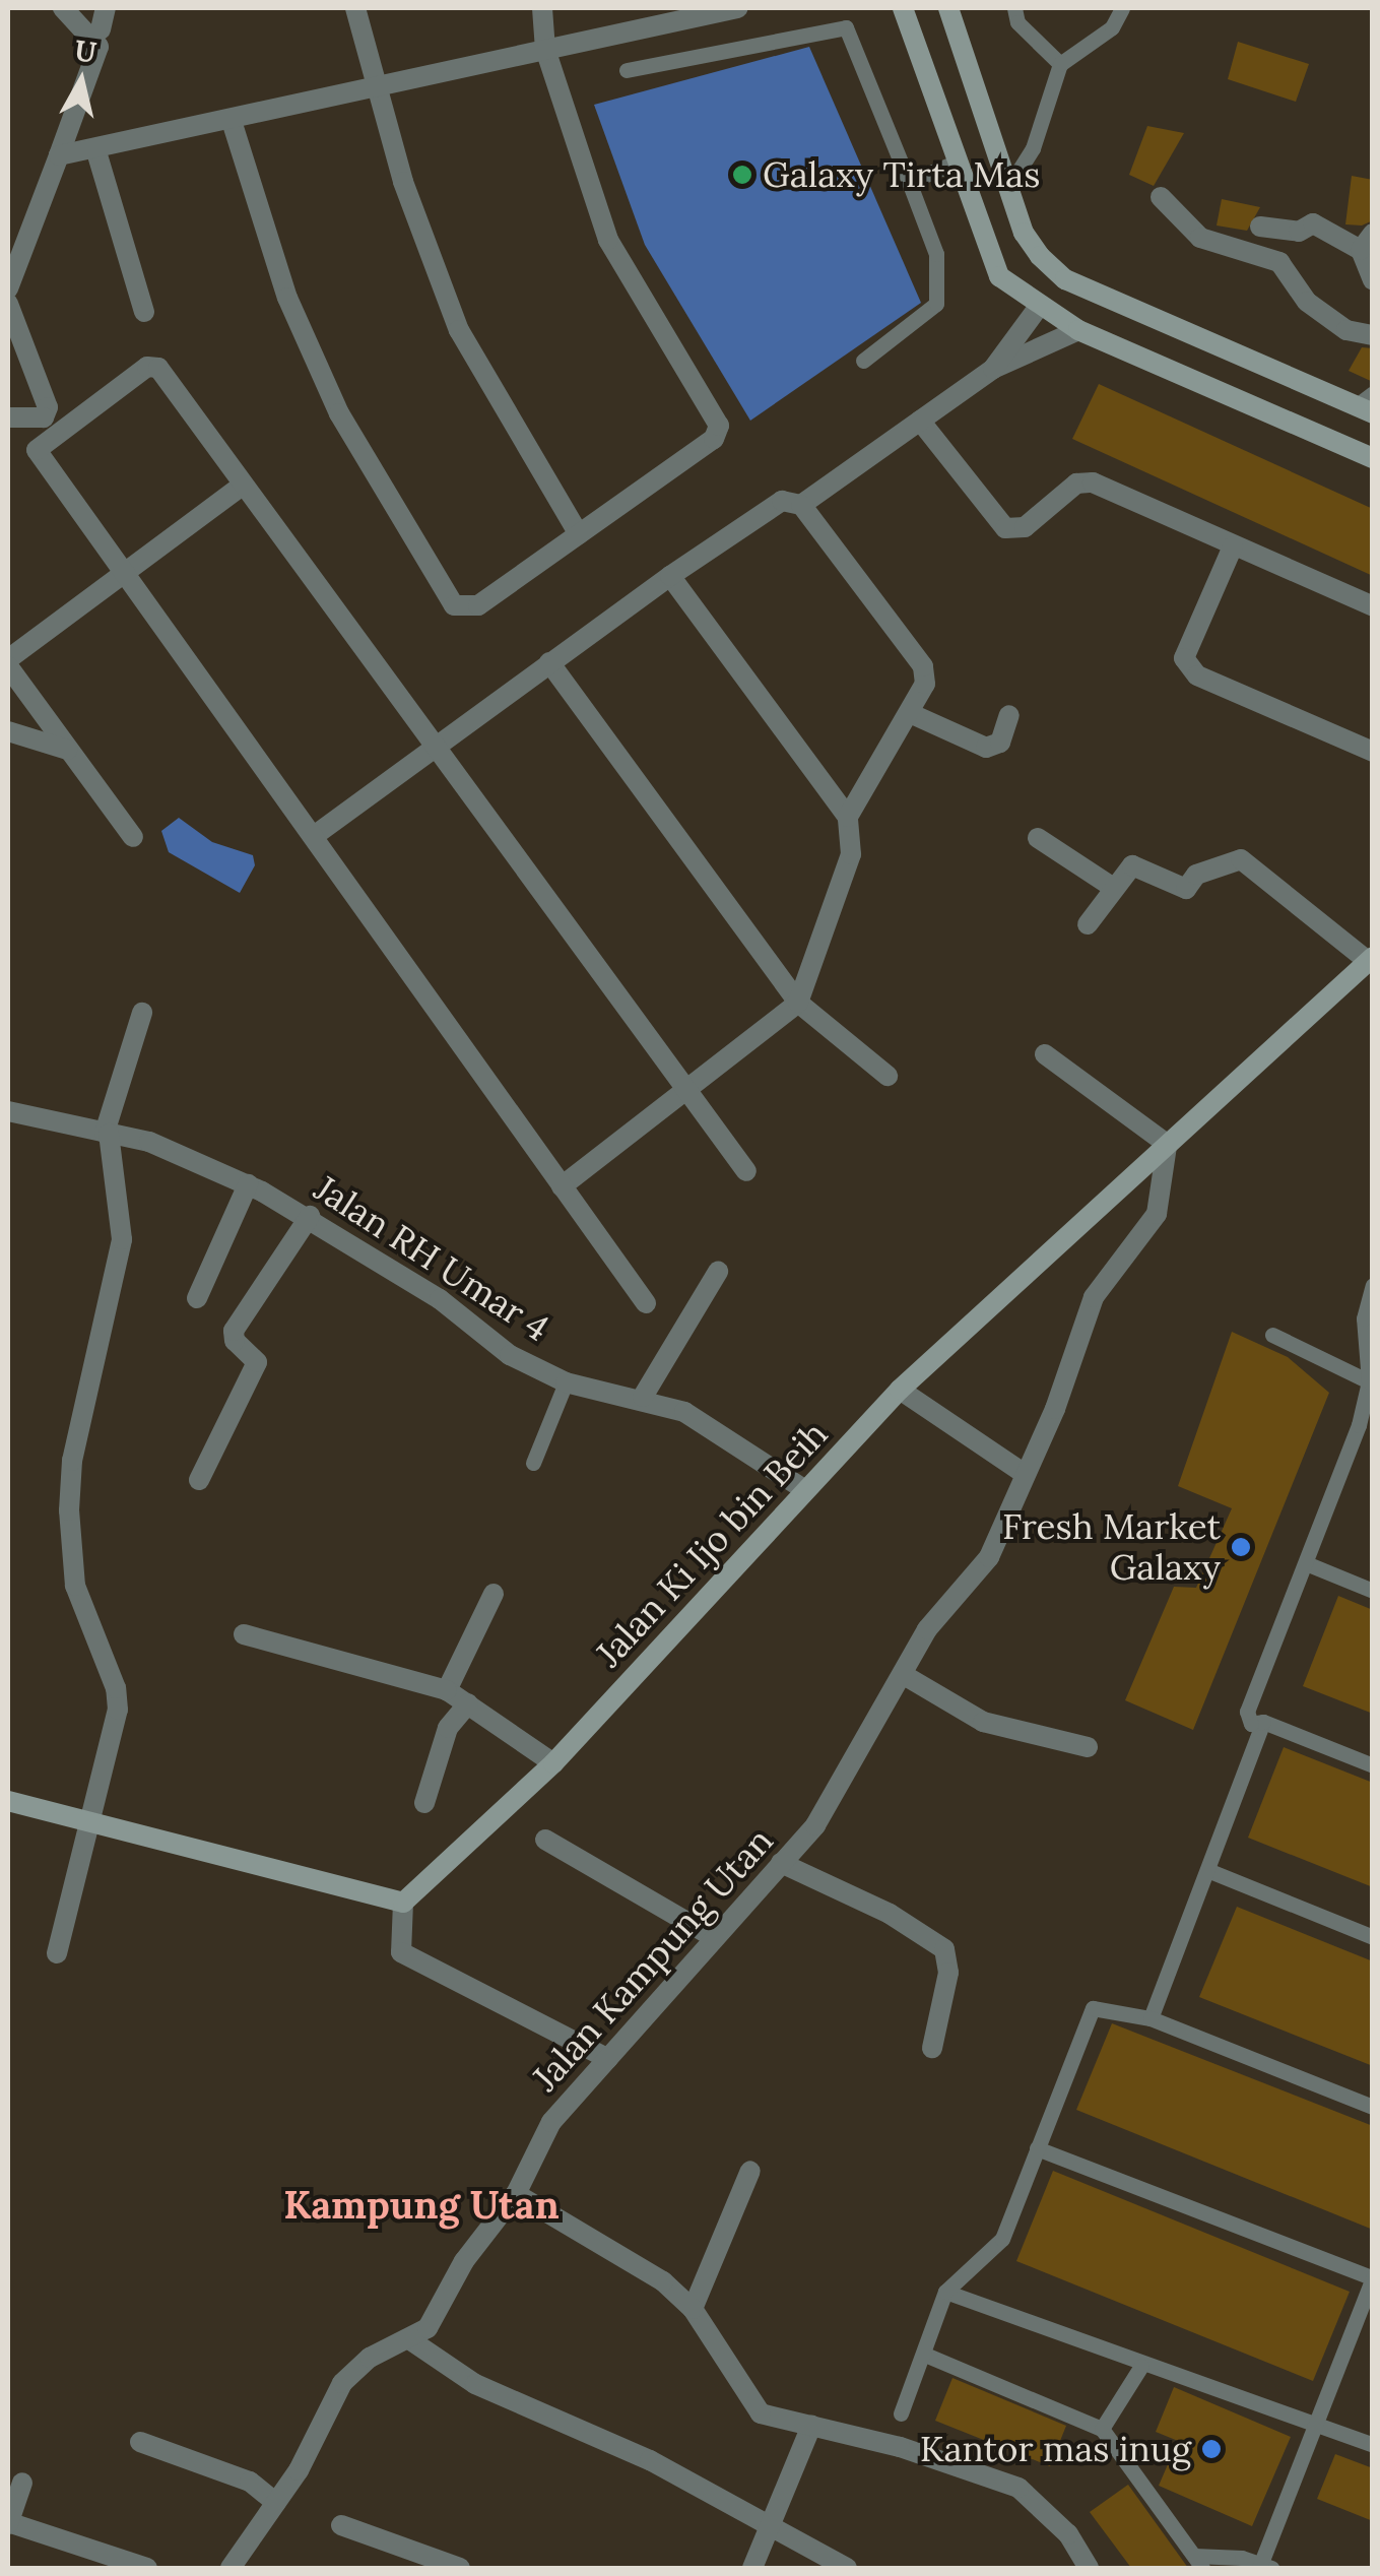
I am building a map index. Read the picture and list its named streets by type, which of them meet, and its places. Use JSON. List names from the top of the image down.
{
  "streets": {
    "street": ["Jalan RH Umar 4", "Jalan Ki Ijo bin Beih", "Jalan Kampung Utan"]
  },
  "crossings": [
    ["Jalan RH Umar 4", "Jalan Ki Ijo bin Beih"],
    ["Jalan Ki Ijo bin Beih", "Jalan Kampung Utan"]
  ],
  "districts": ["Kampung Utan"],
  "places": ["Galaxy Tirta Mas", "Fresh Market Galaxy", "Kantor mas inug"],
  "north": "top"
}
